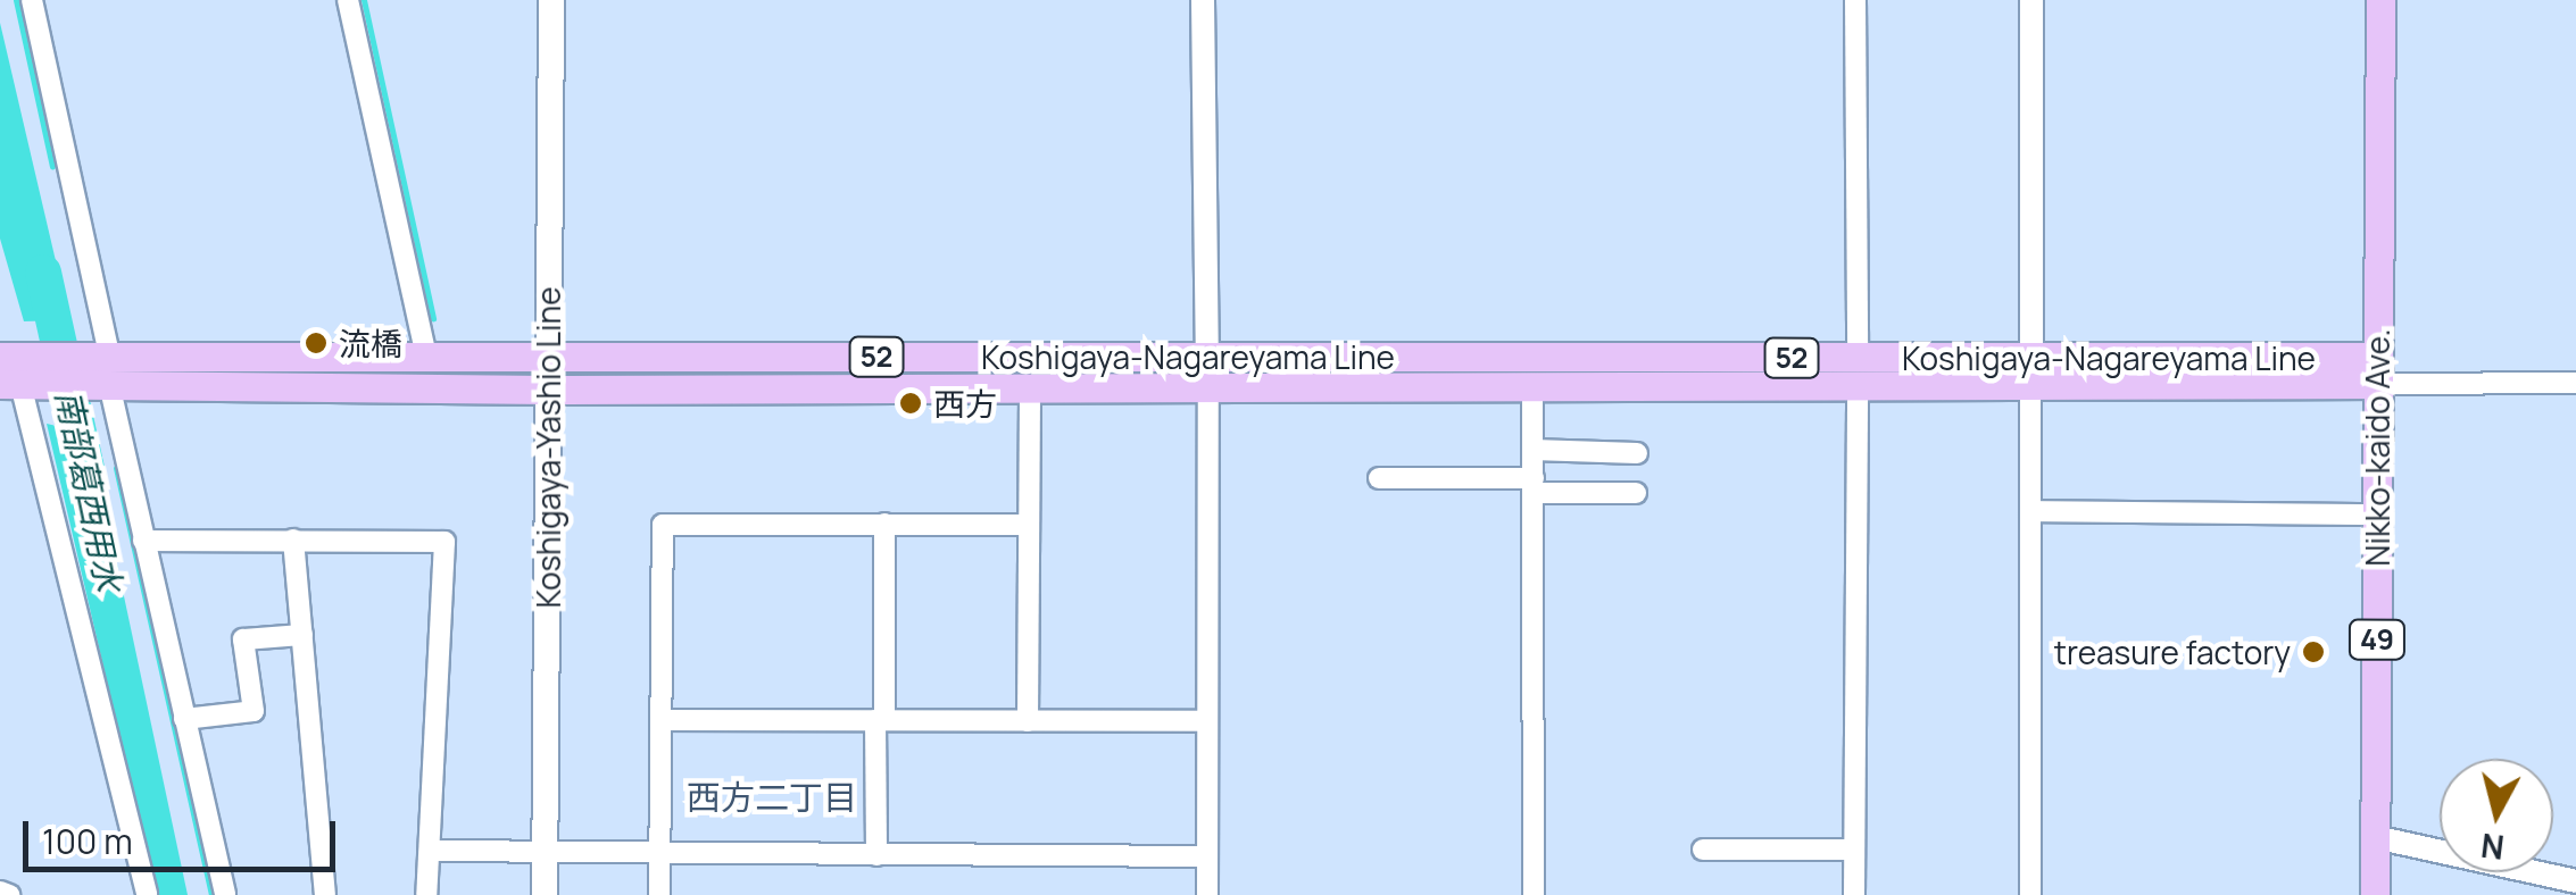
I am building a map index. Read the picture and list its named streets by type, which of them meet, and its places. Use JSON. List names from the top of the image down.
{
  "streets": {
    "main road": [
      "52",
      "Koshigaya-Nagareyama Line",
      "Koshigaya-Yashio Line",
      "Nikko-kaido Ave.",
      "49"
    ]
  },
  "crossings": [
    ["Koshigaya-Nagareyama Line", "Koshigaya-Yashio Line"],
    ["Koshigaya-Nagareyama Line", "Nikko-kaido Ave."]
  ],
  "districts": ["西方二丁目"],
  "water": ["南部葛西用水"],
  "places": ["流橋", "西方", "treasure factory"],
  "scale_bar": "100 m",
  "north": "bottom"
}
